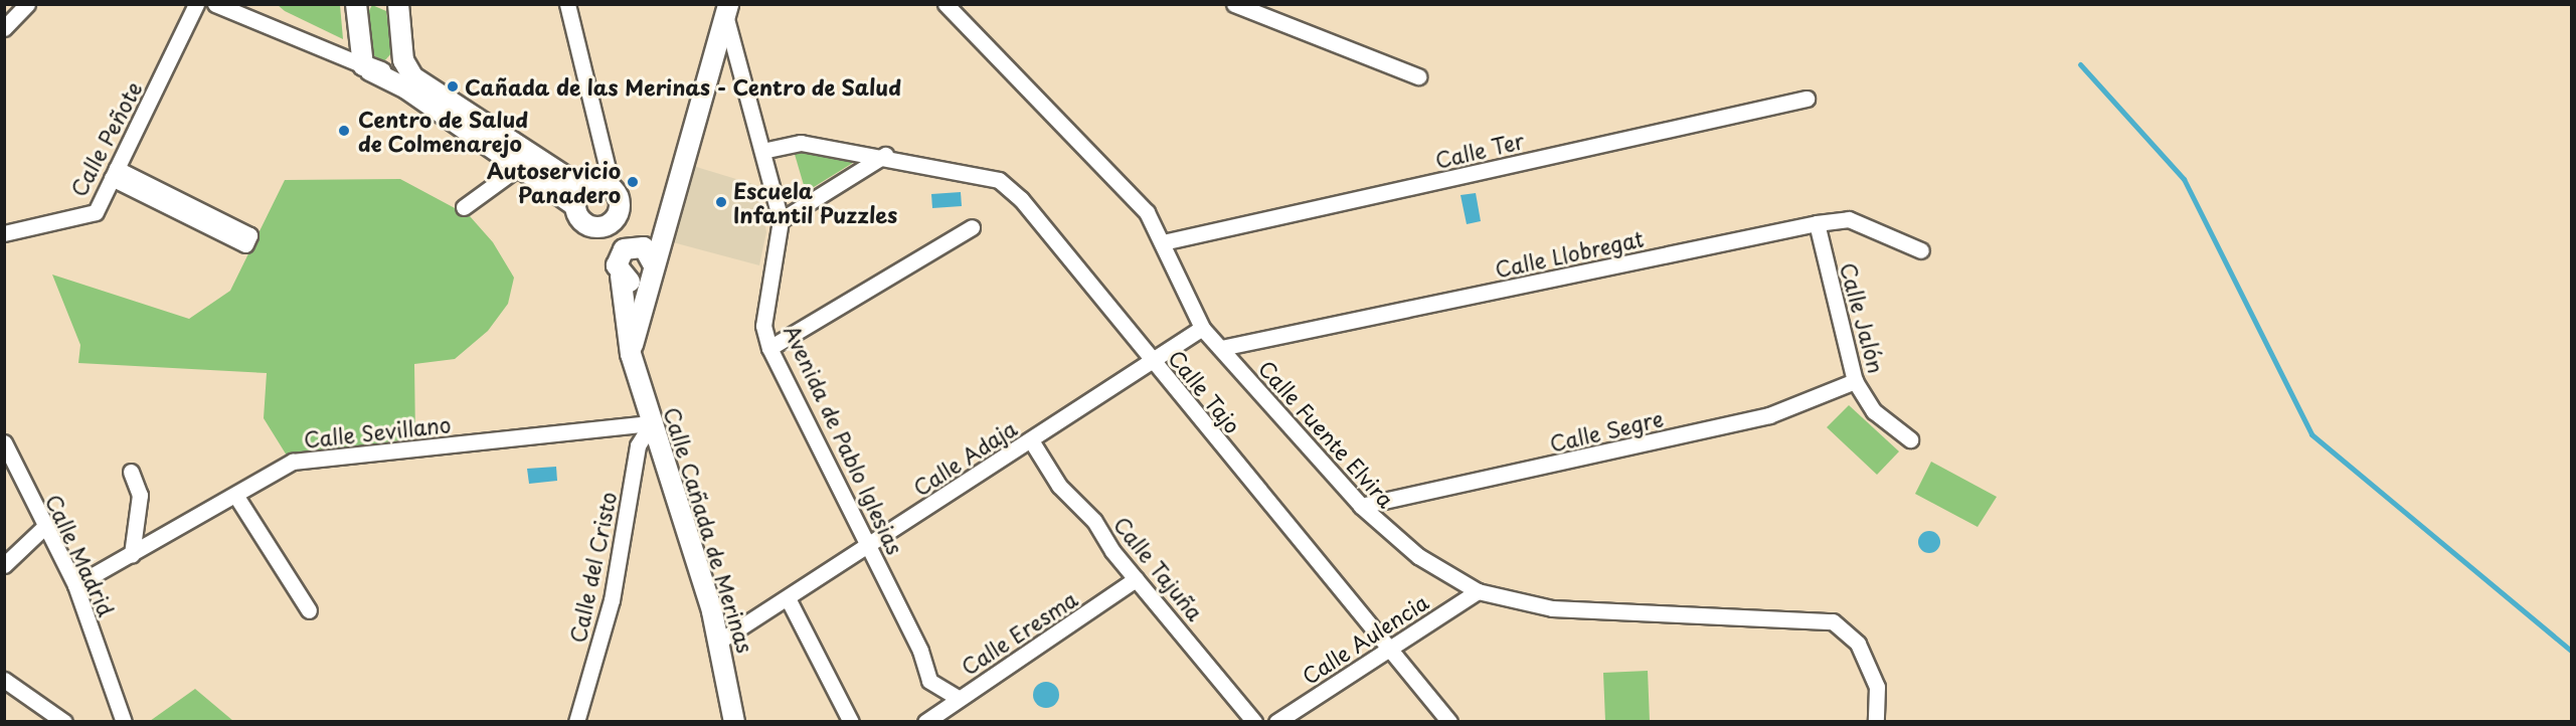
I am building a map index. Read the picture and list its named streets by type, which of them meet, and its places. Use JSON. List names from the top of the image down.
{
  "streets": {
    "street": [
      "Calle Peñote",
      "Calle Ter",
      "Calle Llobregat",
      "Calle Jalón",
      "Calle Tajo",
      "Calle Segre",
      "Calle Sevillano",
      "Calle Fuente Elvira",
      "Avenida de Pablo Iglesias",
      "Calle Adaja",
      "Calle Cañada de Merinas",
      "Calle Madrid",
      "Calle del Cristo",
      "Calle Tajuña",
      "Calle Eresma",
      "Calle Aulencia"
    ]
  },
  "crossings": [
    ["Calle Ter", "Calle Fuente Elvira"],
    ["Calle Llobregat", "Calle Jalón"],
    ["Calle Llobregat", "Calle Fuente Elvira"],
    ["Calle Jalón", "Calle Segre"],
    ["Calle Tajo", "Avenida de Pablo Iglesias"],
    ["Calle Tajo", "Calle Adaja"],
    ["Calle Tajo", "Calle Aulencia"],
    ["Calle Segre", "Calle Fuente Elvira"],
    ["Calle Sevillano", "Calle Cañada de Merinas"],
    ["Calle Sevillano", "Calle Madrid"],
    ["Calle Sevillano", "Calle del Cristo"],
    ["Calle Fuente Elvira", "Calle Adaja"],
    ["Calle Fuente Elvira", "Calle Aulencia"],
    ["Avenida de Pablo Iglesias", "Calle Adaja"],
    ["Avenida de Pablo Iglesias", "Calle Eresma"],
    ["Calle Adaja", "Calle Cañada de Merinas"],
    ["Calle Adaja", "Calle Tajuña"],
    ["Calle Cañada de Merinas", "Calle del Cristo"],
    ["Calle Tajuña", "Calle Eresma"]
  ],
  "places": [
    "Cañada de las Merinas - Centro de Salud",
    "Centro de Salud de Colmenarejo",
    "Autoservicio Panadero",
    "Escuela Infantil Puzzles"
  ]
}
